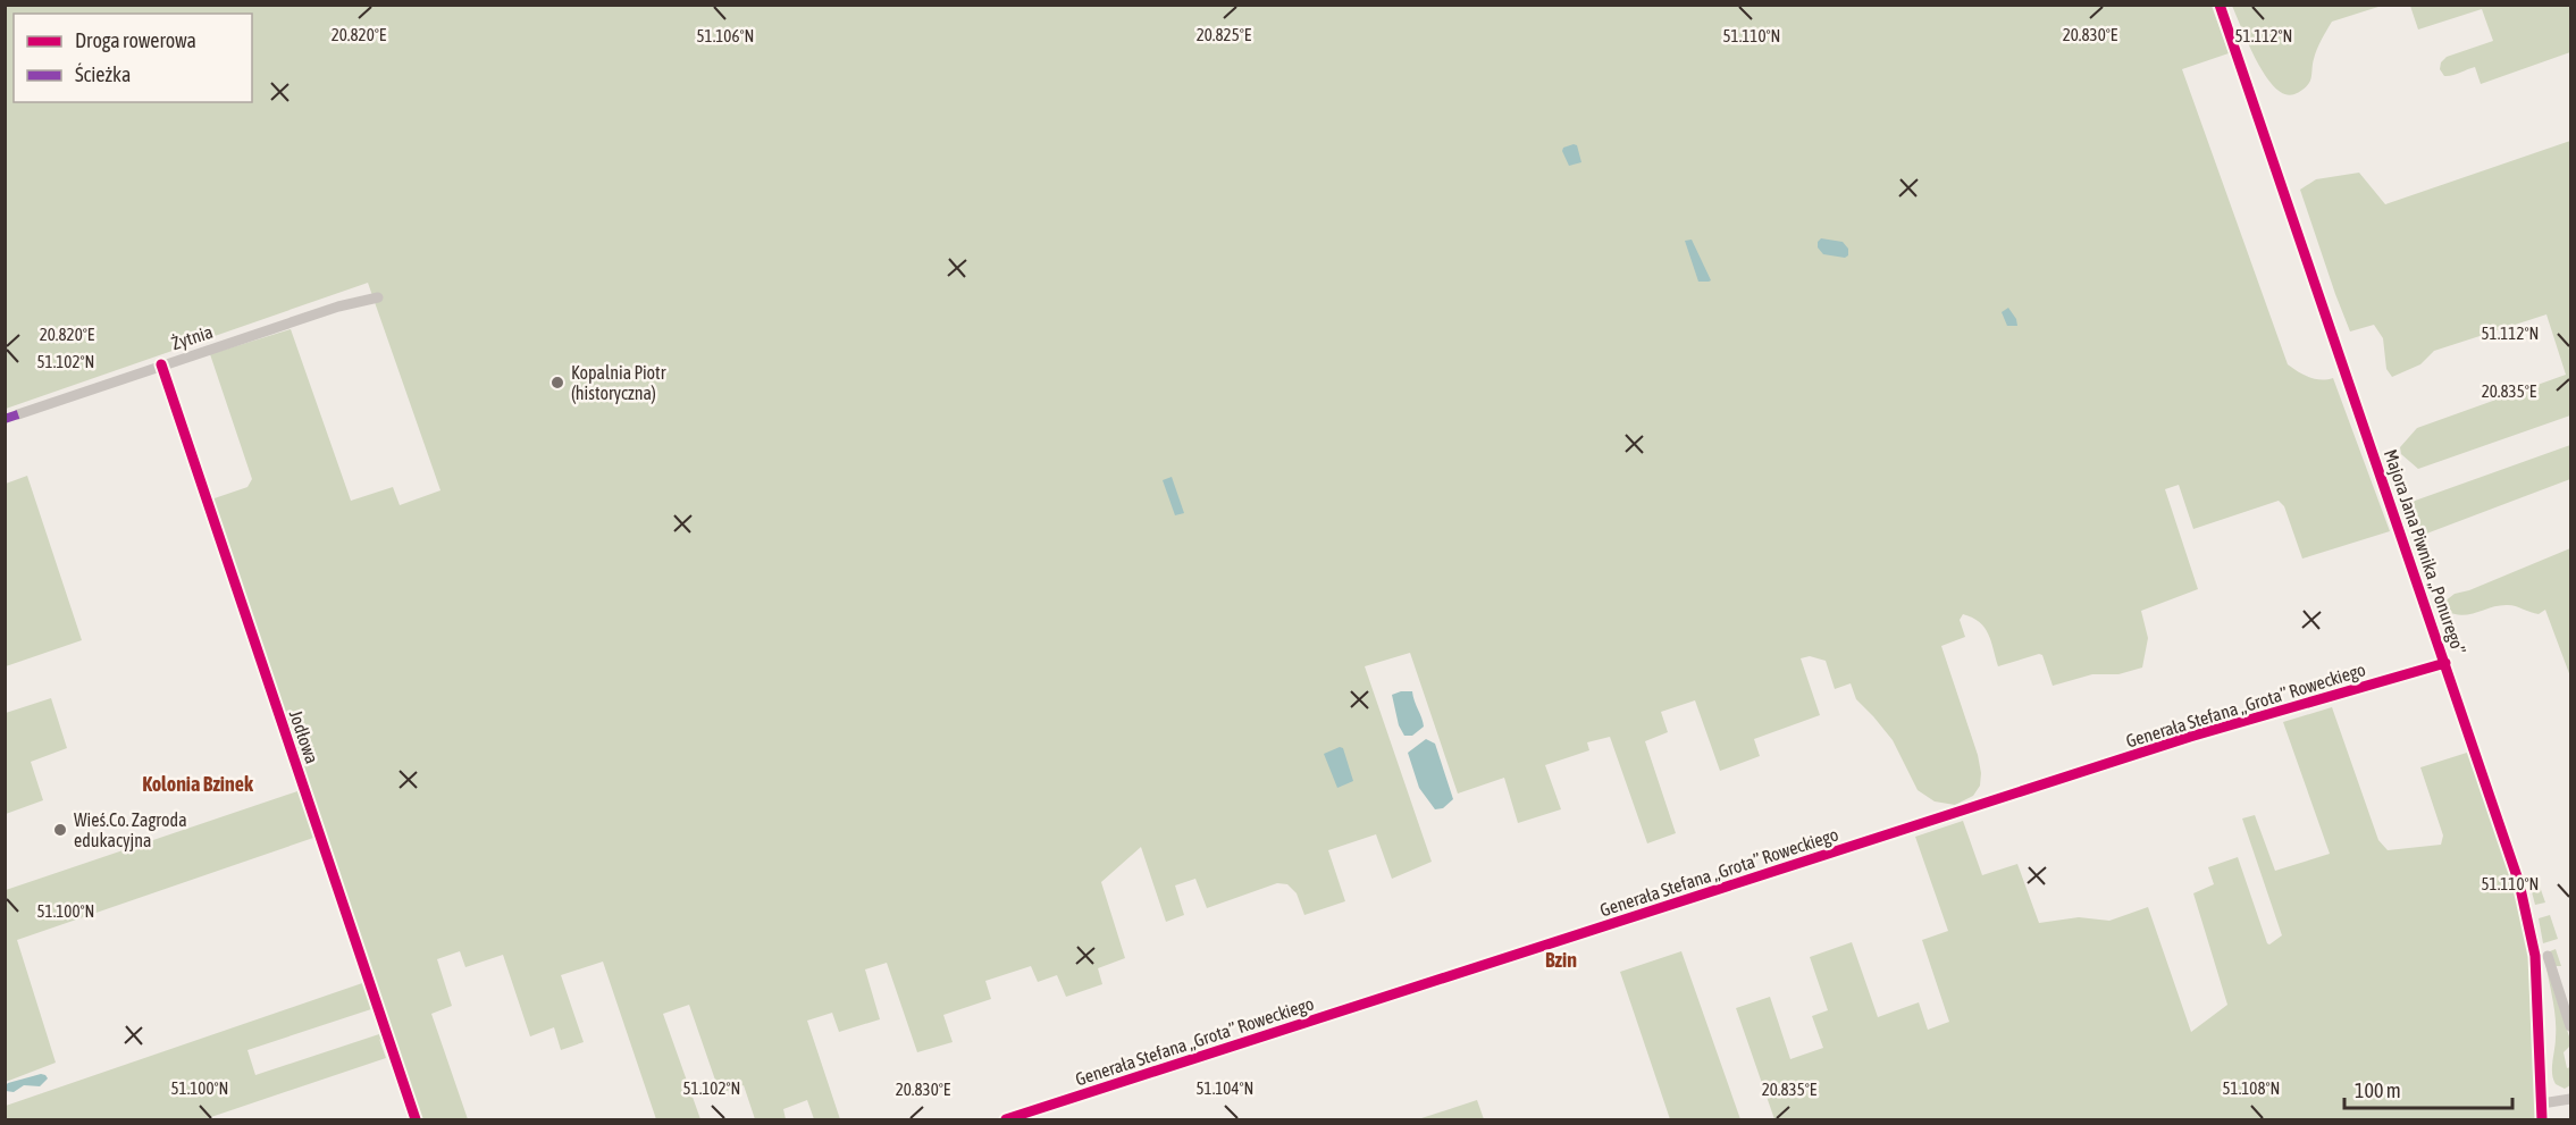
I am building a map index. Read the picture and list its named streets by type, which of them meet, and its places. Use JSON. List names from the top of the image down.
{
  "streets": {
    "street": [
      "Żytnia",
      "Majora Jana Piwnika „Ponurego”",
      "Generała Stefana „Grota” Roweckiego",
      "Jodłowa"
    ]
  },
  "crossings": [
    ["Żytnia", "Jodłowa"],
    ["Majora Jana Piwnika „Ponurego”", "Generała Stefana „Grota” Roweckiego"]
  ],
  "districts": ["Kolonia Bzinek", "Bzin"],
  "places": ["Kopalnia Piotr (historyczna)", "Wieś.Co. Zagroda edukacyjna"],
  "legend": ["Droga rowerowa", "Ścieżka"],
  "scale_bar": "100 m",
  "coordinates": [
    "20.820°E",
    "20.825°E",
    "20.830°E",
    "51.106°N",
    "51.110°N",
    "51.112°N",
    "51.102°N",
    "20.835°E",
    "51.100°N",
    "51.104°N",
    "51.108°N"
  ]
}
